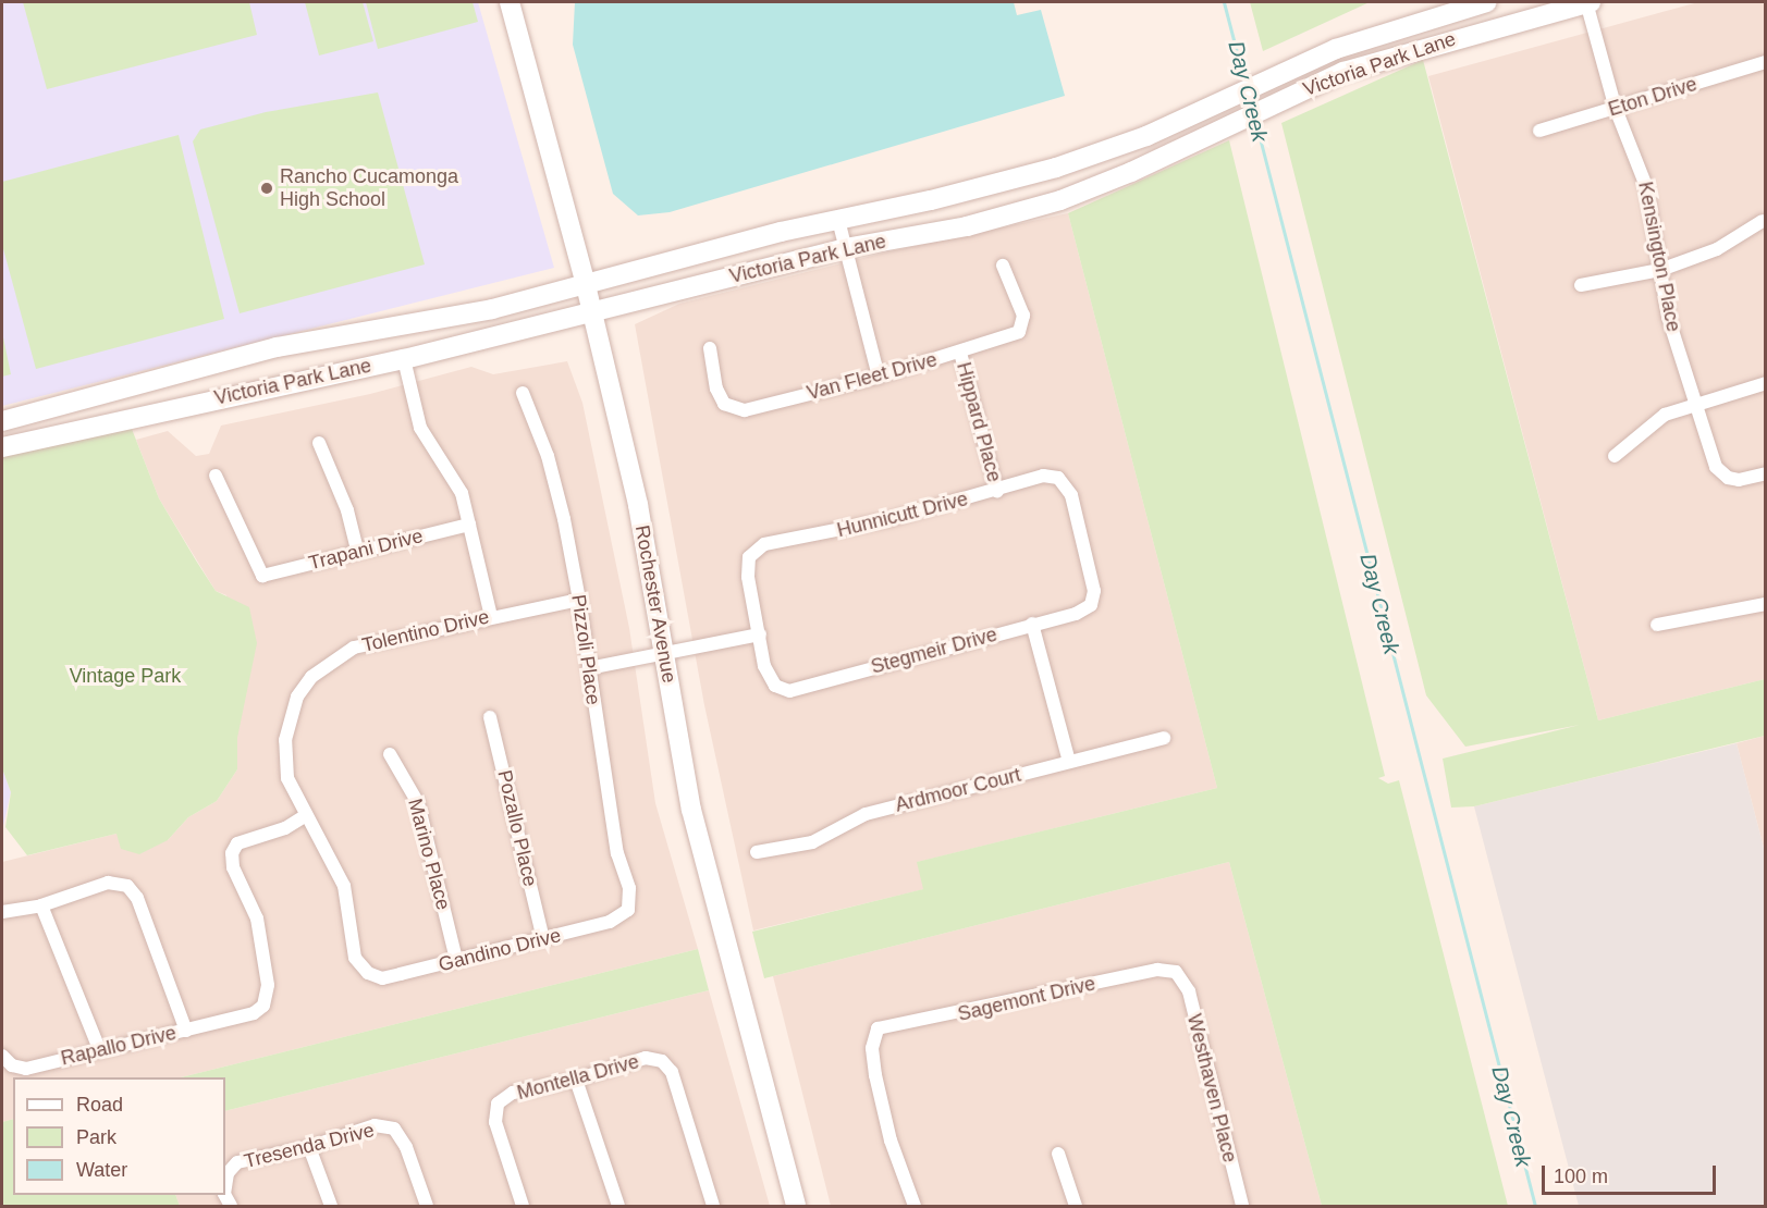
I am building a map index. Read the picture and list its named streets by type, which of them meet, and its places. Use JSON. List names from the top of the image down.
{
  "streets": {
    "street": [
      "Victoria Park Lane",
      "Eton Drive",
      "Kensington Place",
      "Van Fleet Drive",
      "Hippard Place",
      "Hunnicutt Drive",
      "Trapani Drive",
      "Rochester Avenue",
      "Tolentino Drive",
      "Pizzoli Place",
      "Stegmeir Drive",
      "Ardmoor Court",
      "Pozallo Place",
      "Marino Place",
      "Gandino Drive",
      "Sagemont Drive",
      "Rapallo Drive",
      "Montella Drive",
      "Westhaven Place",
      "Tresenda Drive"
    ]
  },
  "crossings": [
    ["Victoria Park Lane", "Kensington Place"],
    ["Victoria Park Lane", "Rochester Avenue"],
    ["Eton Drive", "Kensington Place"],
    ["Van Fleet Drive", "Hippard Place"],
    ["Hippard Place", "Hunnicutt Drive"],
    ["Hunnicutt Drive", "Stegmeir Drive"],
    ["Tolentino Drive", "Pizzoli Place"],
    ["Tolentino Drive", "Gandino Drive"],
    ["Tolentino Drive", "Rapallo Drive"],
    ["Pizzoli Place", "Gandino Drive"],
    ["Pozallo Place", "Gandino Drive"],
    ["Marino Place", "Gandino Drive"],
    ["Sagemont Drive", "Westhaven Place"]
  ],
  "water": ["Day Creek"],
  "parks": ["Vintage Park"],
  "places": ["Rancho Cucamonga High School"],
  "legend": ["Road", "Park", "Water"],
  "scale_bar": "100 m"
}
